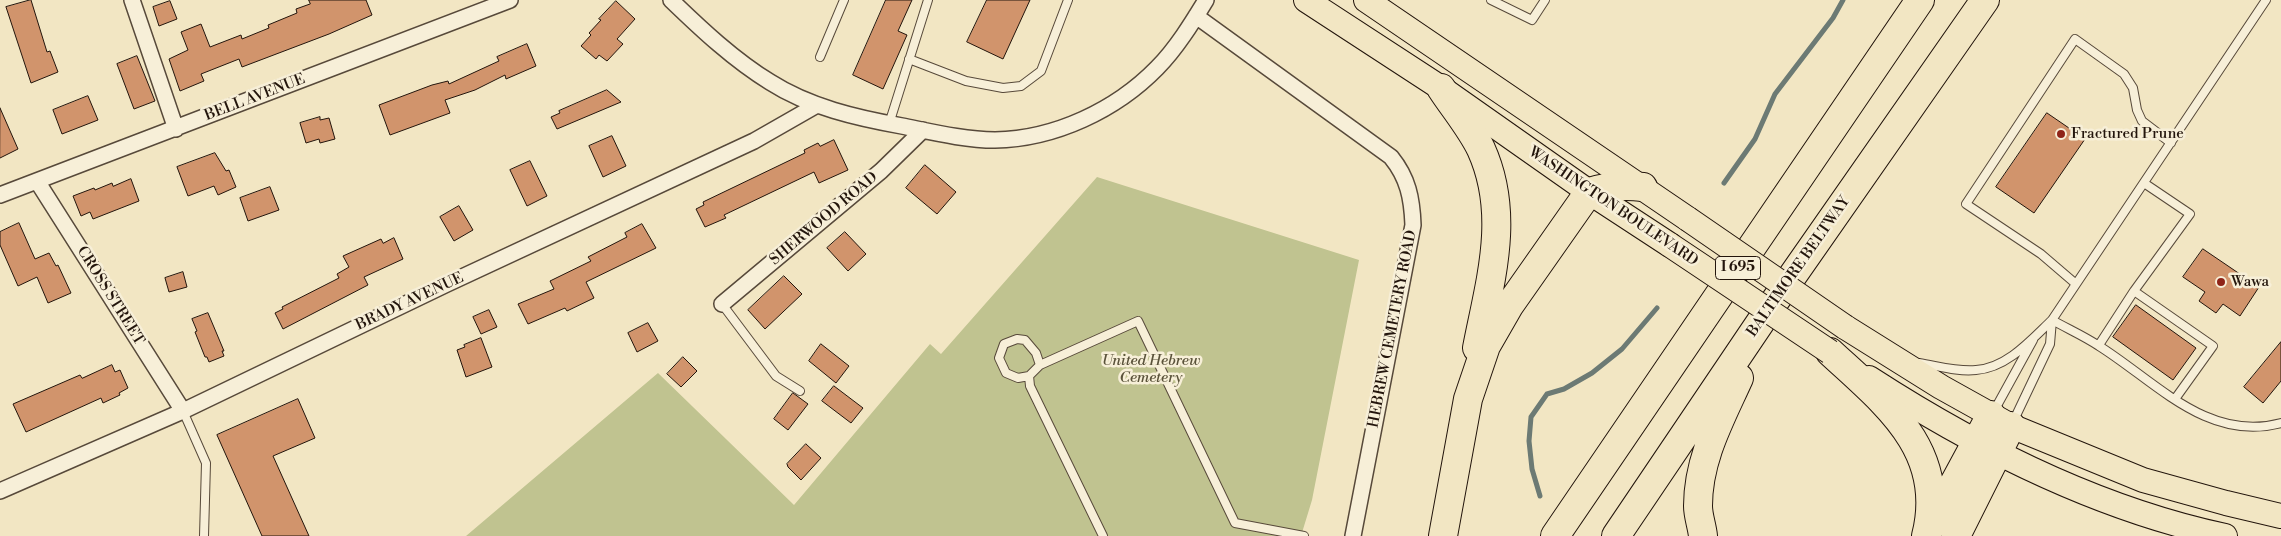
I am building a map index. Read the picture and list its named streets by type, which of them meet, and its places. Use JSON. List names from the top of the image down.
{
  "streets": {
    "highway": ["BALTIMORE BELTWAY", "I 695"],
    "main road": ["WASHINGTON BOULEVARD"],
    "street": [
      "BELL AVENUE",
      "SHERWOOD ROAD",
      "CROSS STREET",
      "BRADY AVENUE",
      "HEBREW CEMETERY ROAD"
    ]
  },
  "crossings": [
    ["BELL AVENUE", "CROSS STREET"],
    ["CROSS STREET", "BRADY AVENUE"]
  ],
  "parks": ["United Hebrew Cemetery"],
  "places": ["Fractured Prune", "Wawa"]
}
